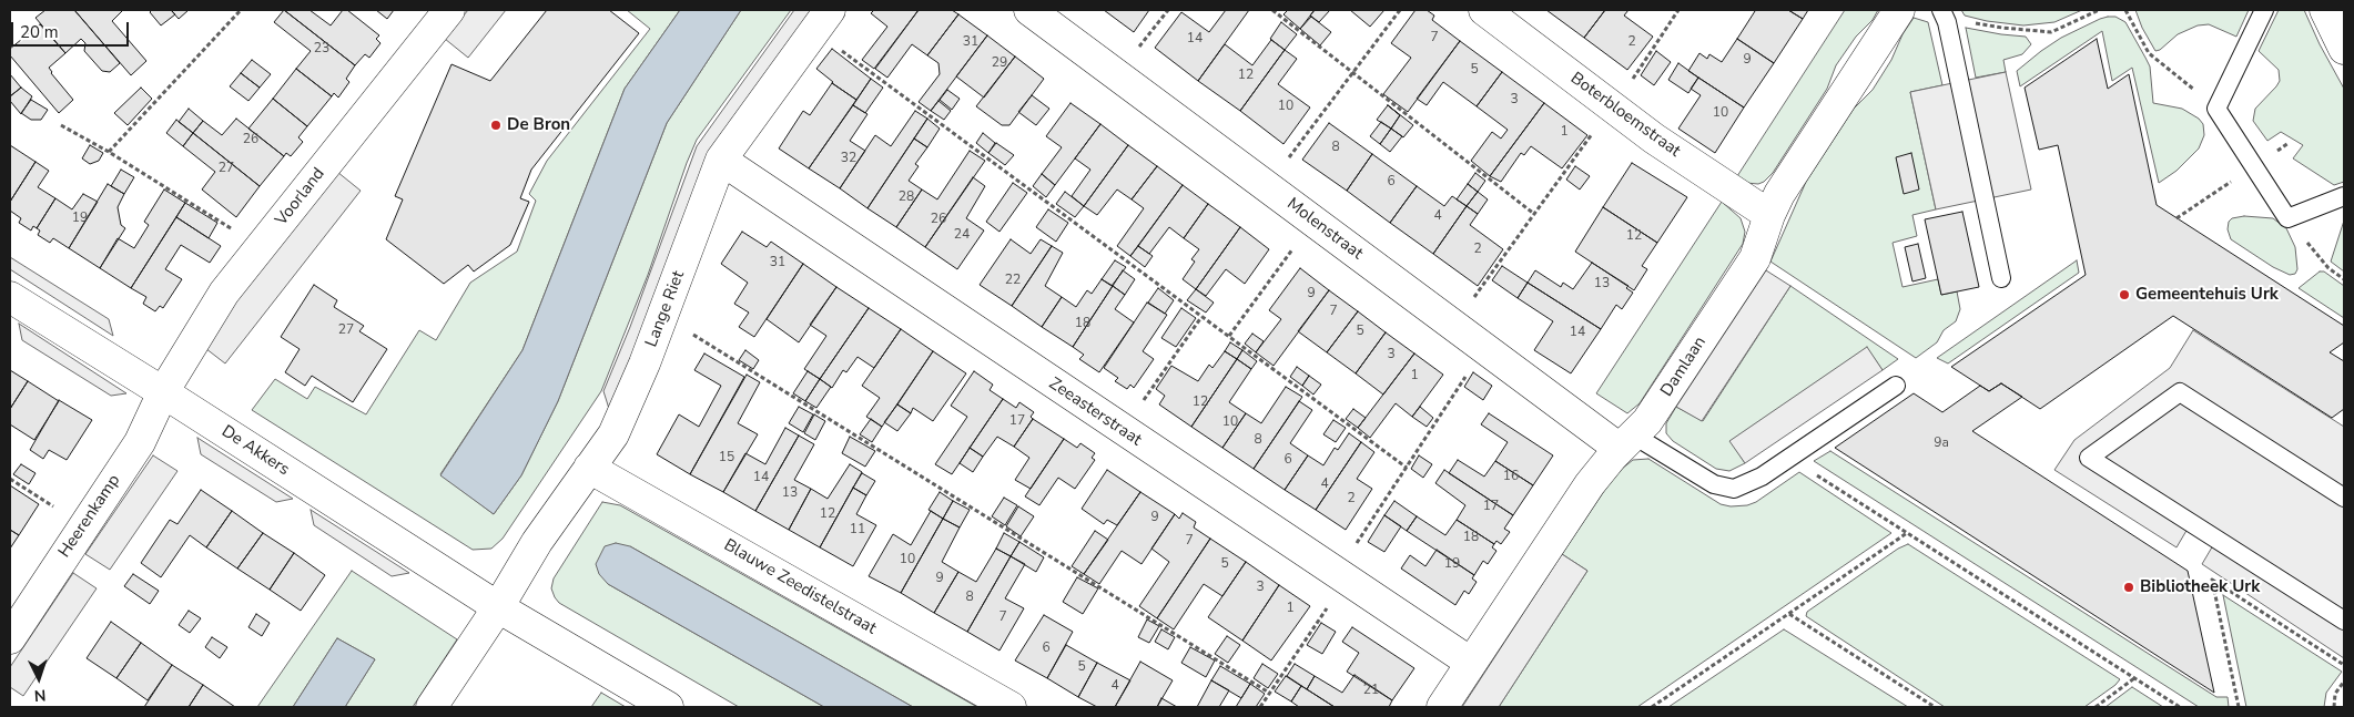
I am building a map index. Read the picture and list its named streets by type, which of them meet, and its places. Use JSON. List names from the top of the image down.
{
  "streets": {
    "street": [
      "Boterbloemstraat",
      "Voorland",
      "Molenstraat",
      "Lange Riet",
      "Damlaan",
      "Zeeasterstraat",
      "De Akkers",
      "Heerenkamp",
      "Blauwe Zeedistelstraat"
    ]
  },
  "crossings": [
    ["Boterbloemstraat", "Damlaan"],
    ["Voorland", "De Akkers"],
    ["Voorland", "Heerenkamp"],
    ["Molenstraat", "Damlaan"],
    ["Lange Riet", "Zeeasterstraat"],
    ["Lange Riet", "De Akkers"],
    ["Lange Riet", "Blauwe Zeedistelstraat"],
    ["Damlaan", "Zeeasterstraat"],
    ["De Akkers", "Heerenkamp"]
  ],
  "places": ["De Bron", "Gemeentehuis Urk", "Bibliotheek Urk"],
  "house_numbers": [
    "7",
    "14",
    "31",
    "2",
    "23",
    "9",
    "29",
    "5",
    "12",
    "3",
    "10",
    "10",
    "1",
    "26",
    "8",
    "32",
    "27",
    "6",
    "28",
    "4",
    "19",
    "26",
    "24",
    "12",
    "2",
    "31",
    "22",
    "13",
    "9",
    "7",
    "18",
    "27",
    "5",
    "14",
    "3",
    "1",
    "12",
    "17",
    "10",
    "8",
    "9a",
    "15",
    "6",
    "16",
    "14",
    "4",
    "13",
    "2",
    "17",
    "12",
    "9",
    "11",
    "18",
    "7",
    "10",
    "5",
    "19",
    "9",
    "3",
    "8",
    "1",
    "7",
    "6",
    "5",
    "4",
    "21"
  ],
  "scale_bar": "20 m",
  "north": "bottom"
}
